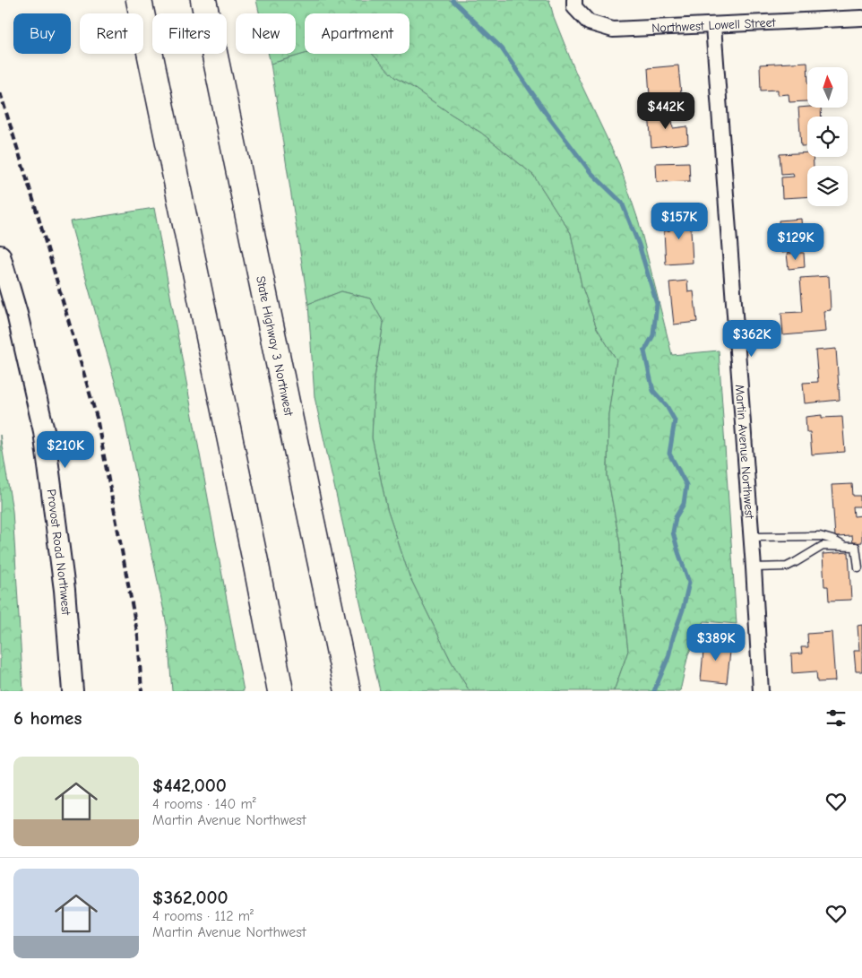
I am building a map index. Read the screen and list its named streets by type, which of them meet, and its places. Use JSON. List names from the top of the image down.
{
  "streets": {
    "highway": ["State Highway 3 Northwest"],
    "street": ["Northwest Lowell Street", "Martin Avenue Northwest", "Provost Road Northwest"]
  },
  "crossings": [
    ["Northwest Lowell Street", "Martin Avenue Northwest"]
  ],
  "north": "top",
  "page": {
    "chip": [
      "Buy",
      "Rent",
      "Filters",
      "New",
      "Apartment"
    ],
    "price": [
      "$442K",
      "$157K",
      "$129K",
      "$362K",
      "$210K",
      "$389K"
    ],
    "heading": "6 homes",
    "list": [
      {
        "name": "$442,000",
        "note": "4 rooms · 140 m² · Martin Avenue Northwest"
      },
      {
        "name": "$362,000",
        "note": "4 rooms · 112 m² · Martin Avenue Northwest"
      }
    ]
  }
}
